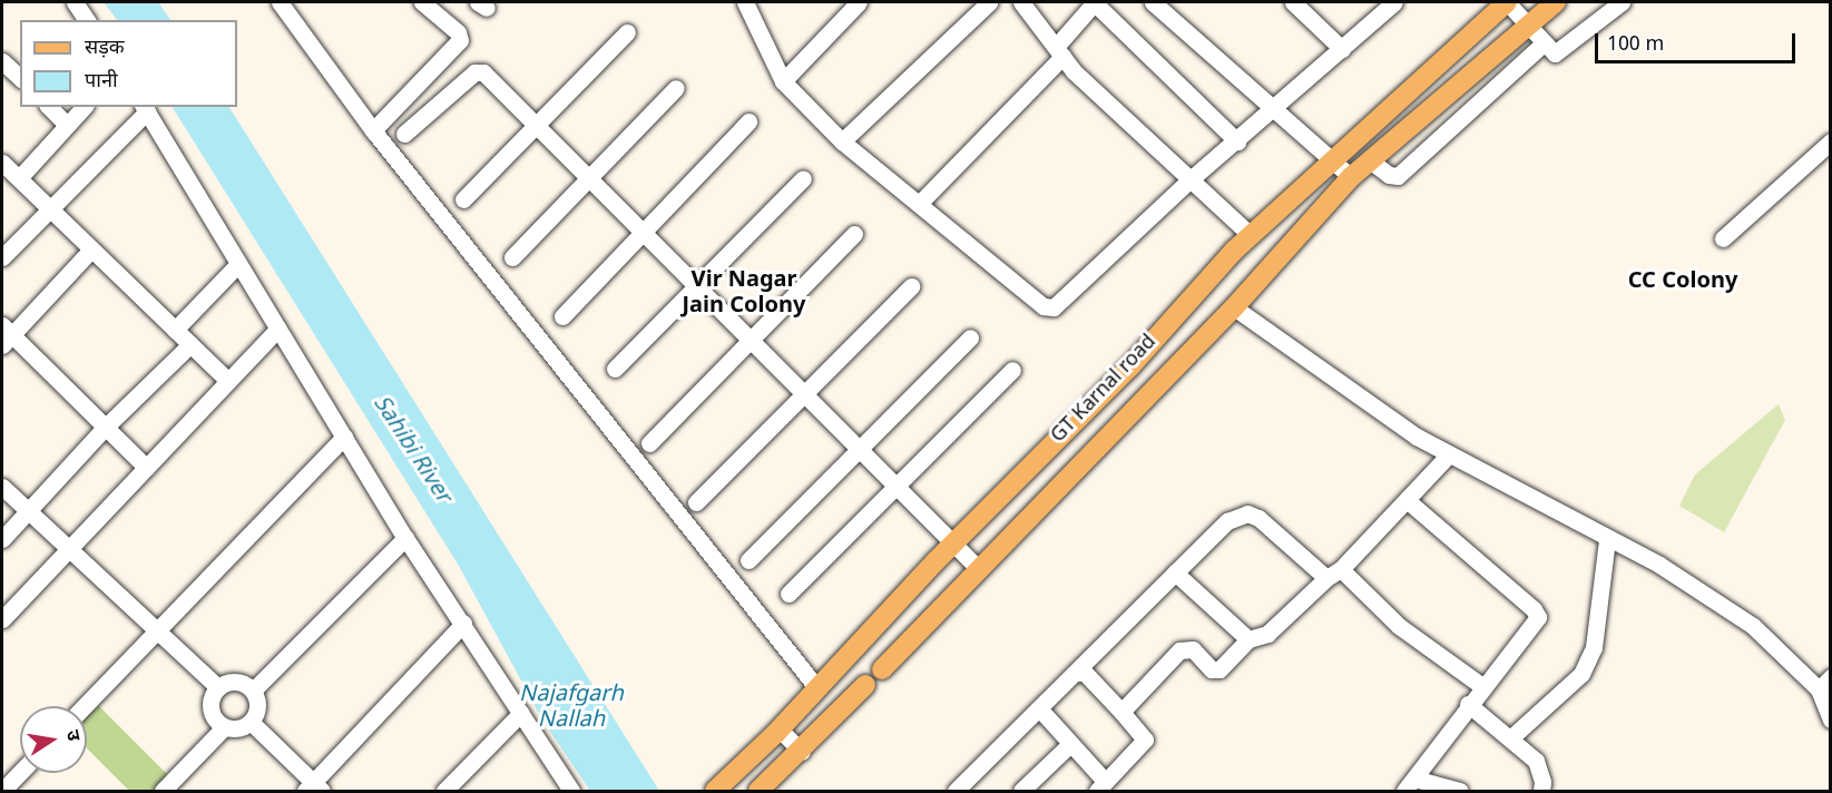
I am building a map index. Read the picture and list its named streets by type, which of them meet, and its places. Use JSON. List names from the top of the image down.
{
  "streets": {
    "main road": ["GT Karnal road"]
  },
  "districts": ["Vir Nagar Jain Colony", "CC Colony"],
  "water": ["Sahibi River", "Najafgarh Nallah"],
  "legend": ["सड़क", "पानी"],
  "scale_bar": "100 m",
  "north": "right"
}
